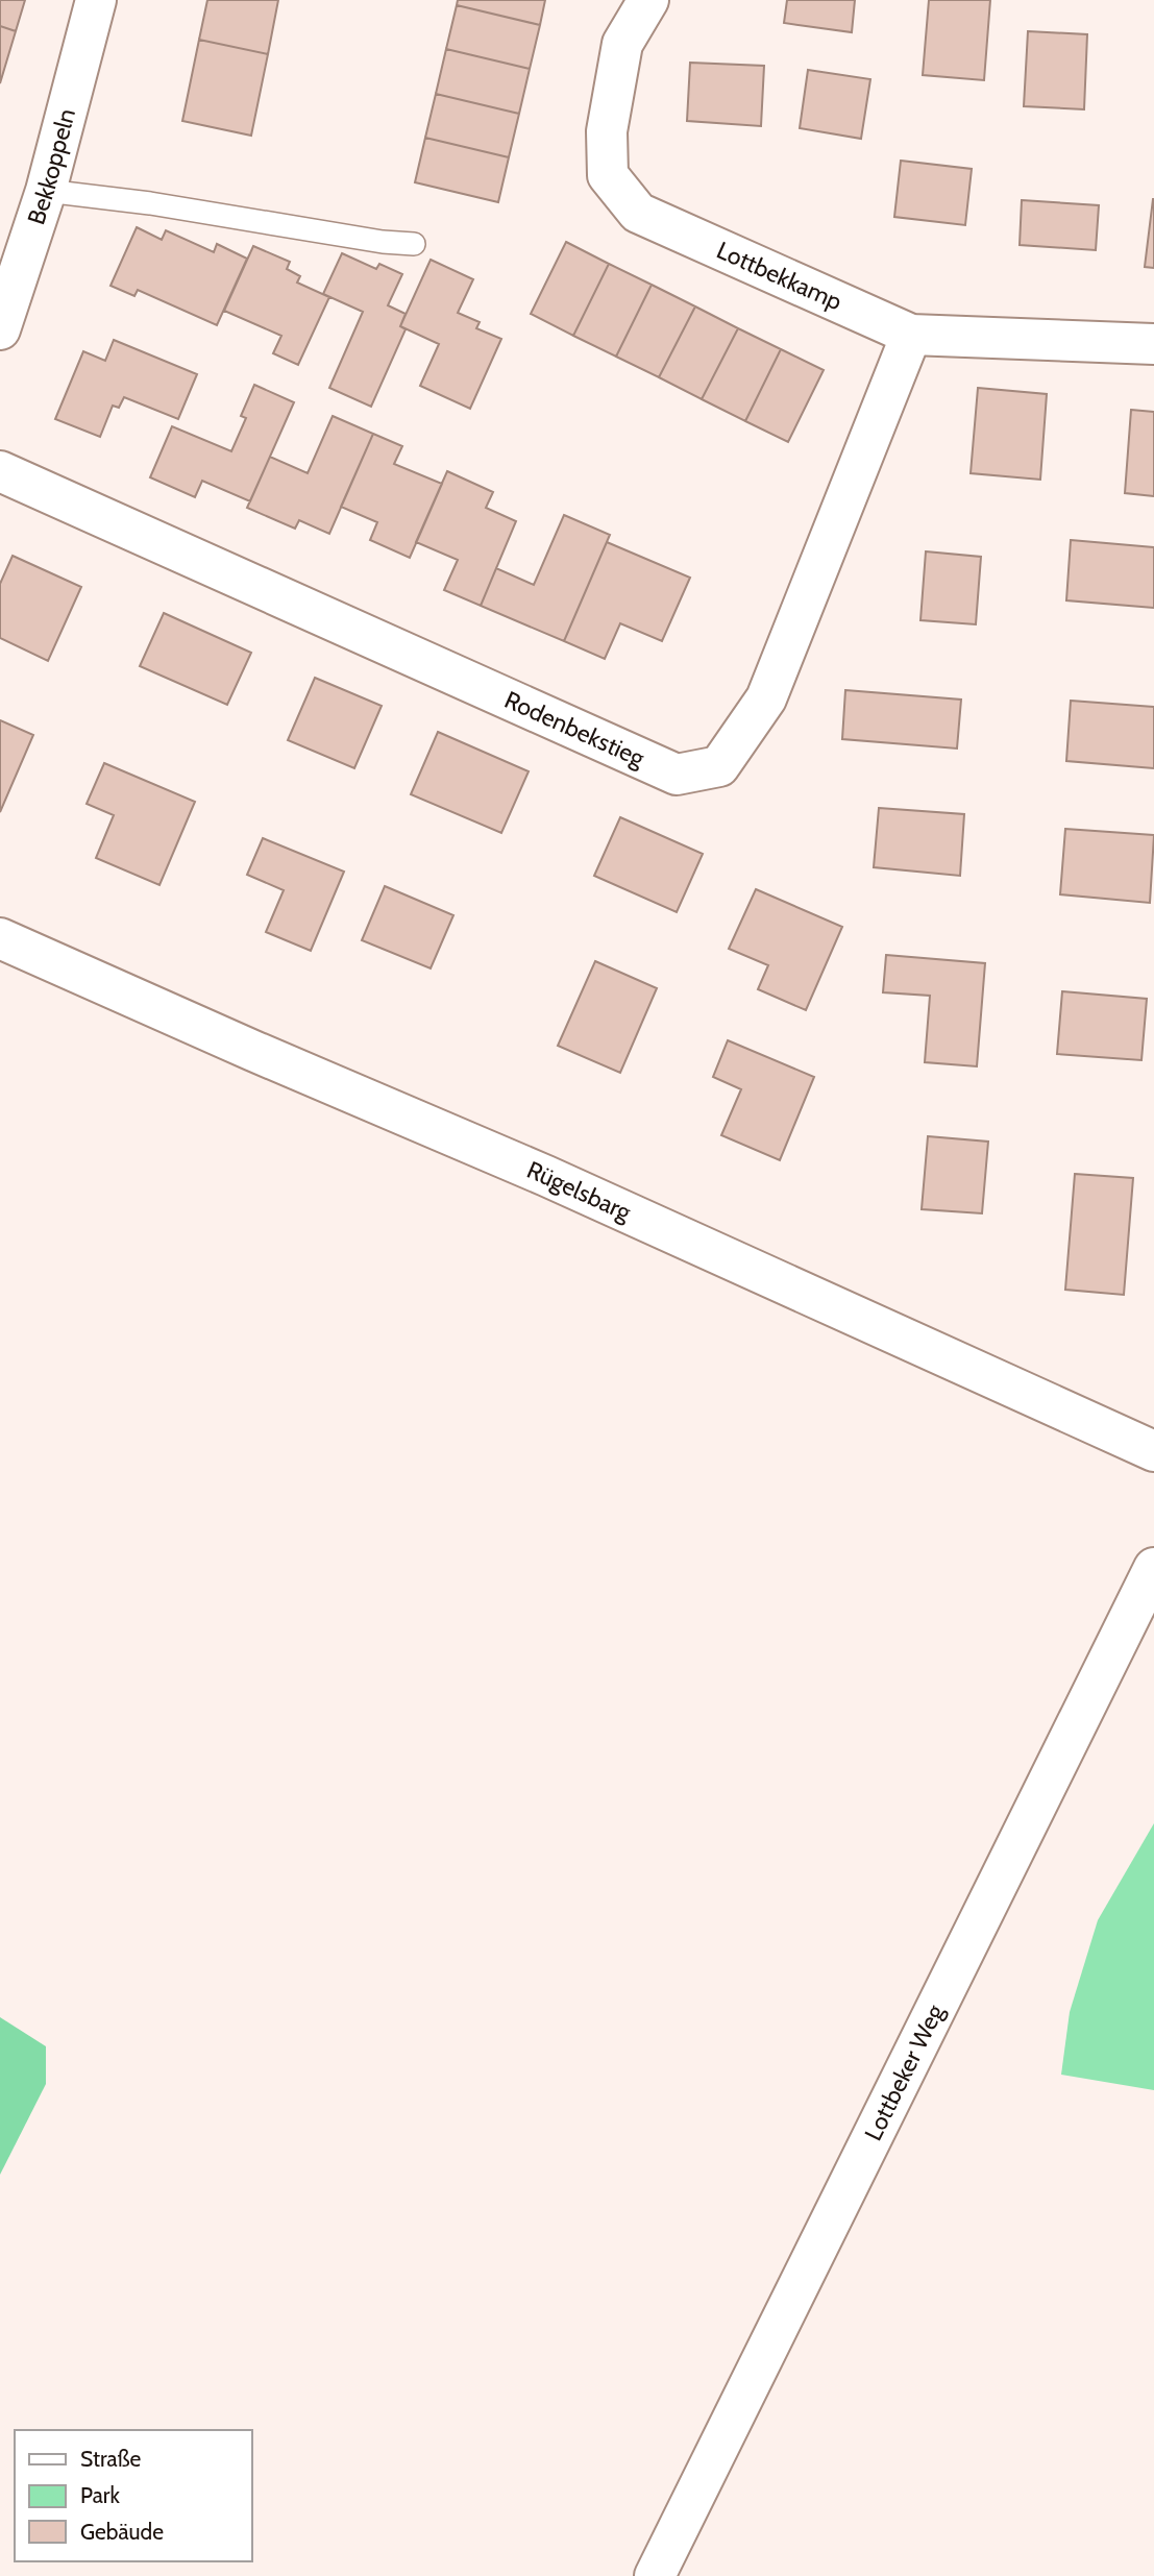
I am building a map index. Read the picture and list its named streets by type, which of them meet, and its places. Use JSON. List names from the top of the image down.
{
  "streets": {
    "street": [
      "Bekkoppeln",
      "Lottbekkamp",
      "Rodenbekstieg",
      "Rügelsbarg",
      "Lottbeker Weg"
    ]
  },
  "crossings": [
    ["Lottbekkamp", "Rodenbekstieg"]
  ],
  "legend": ["Straße", "Park", "Gebäude"]
}
